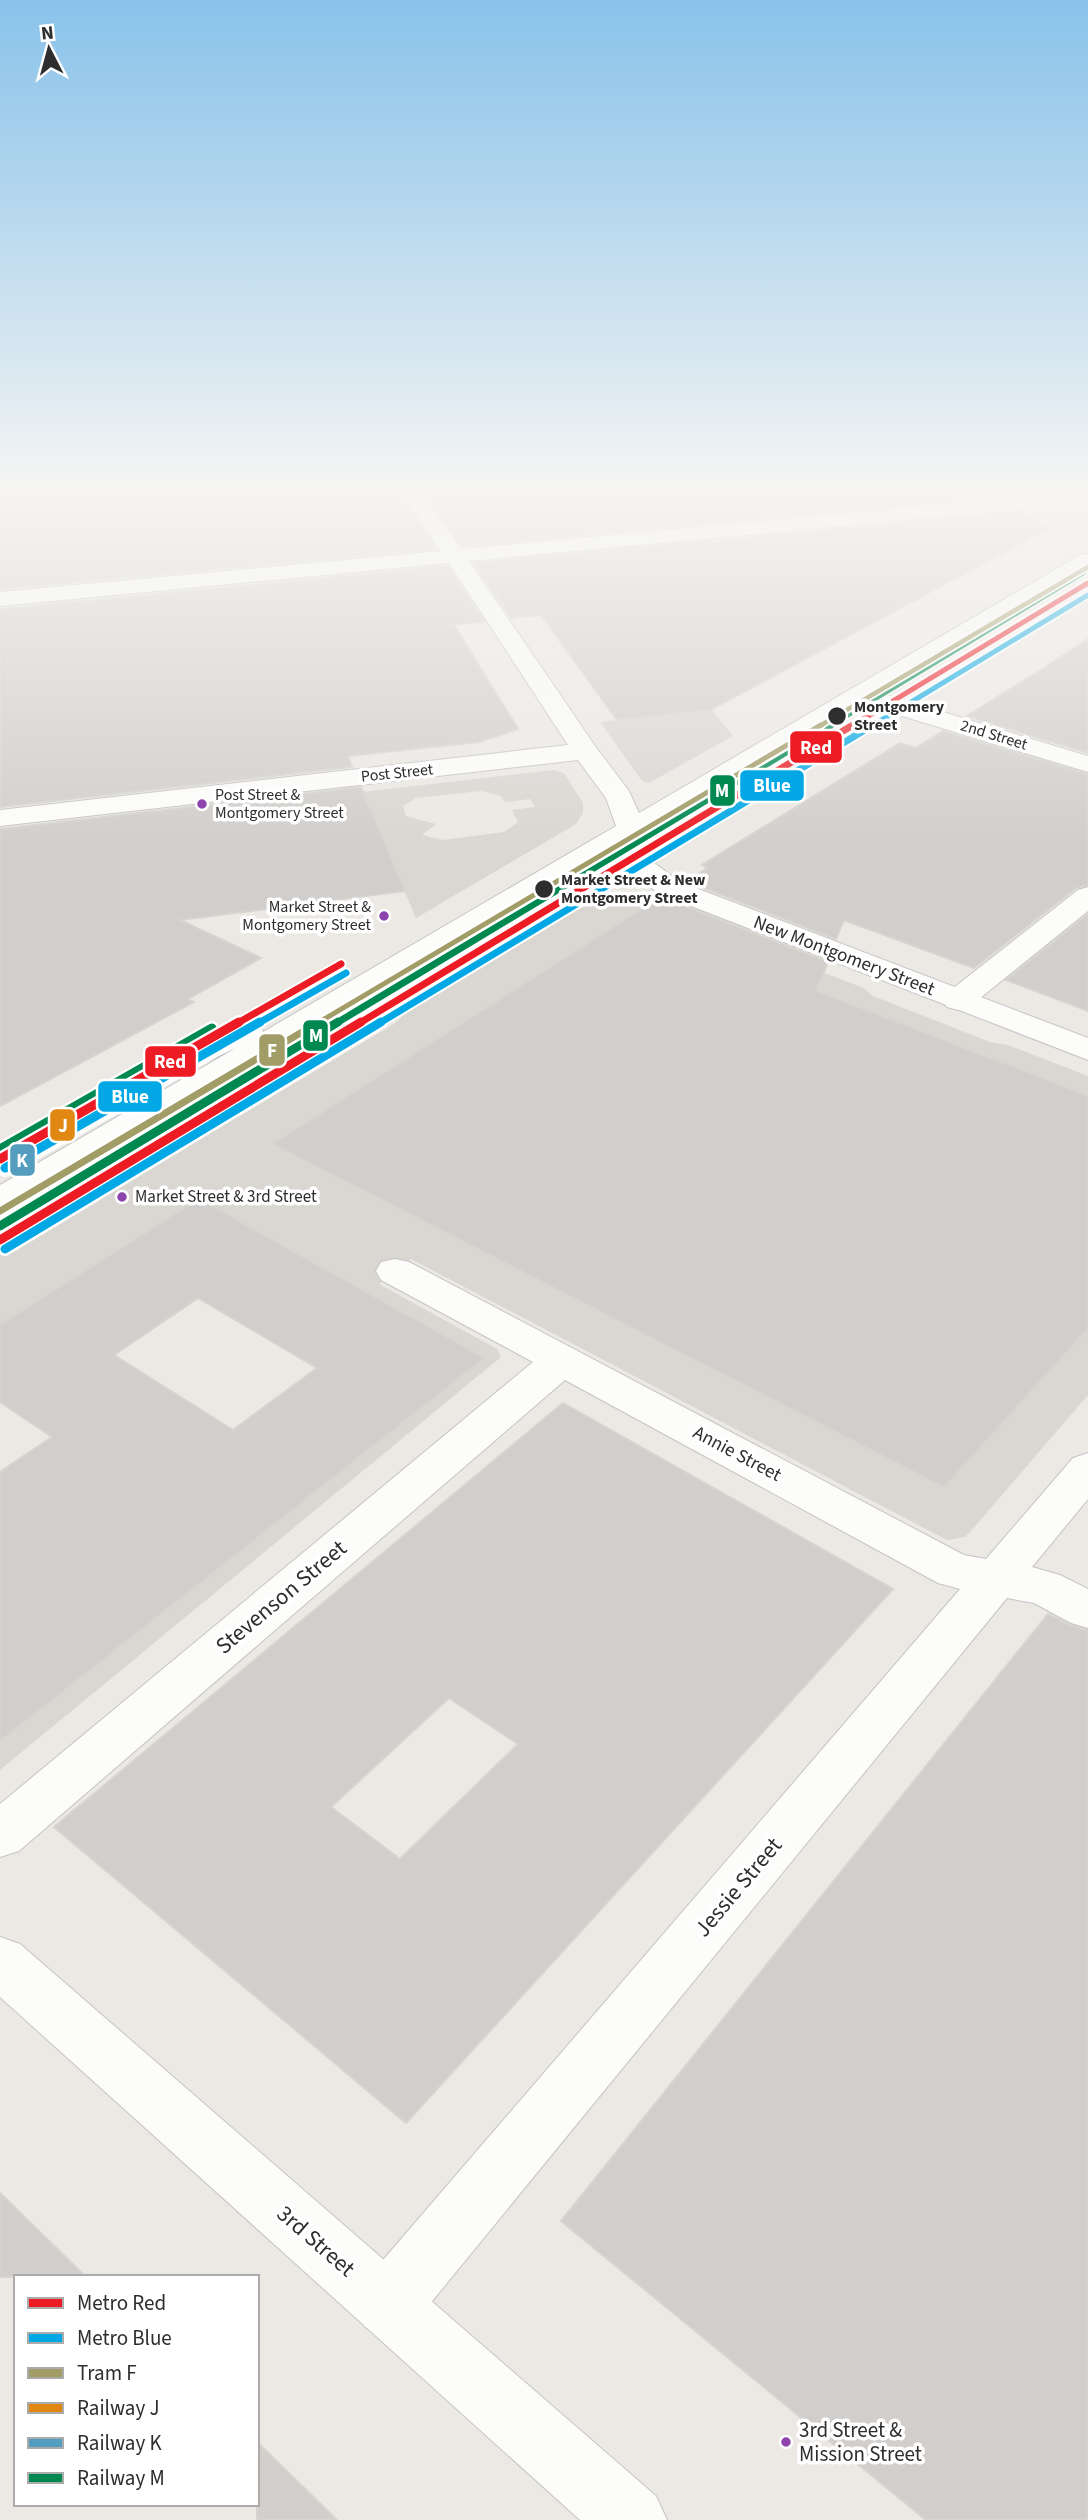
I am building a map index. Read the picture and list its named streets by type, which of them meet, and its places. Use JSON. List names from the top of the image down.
{
  "streets": {
    "street": [
      "2nd Street",
      "Post Street",
      "New Montgomery Street",
      "Annie Street",
      "Stevenson Street",
      "Jessie Street",
      "3rd Street"
    ]
  },
  "crossings": [
    ["Annie Street", "Stevenson Street"],
    ["Annie Street", "Jessie Street"],
    ["Jessie Street", "3rd Street"]
  ],
  "places": [
    "Montgomery Street",
    "Post Street & Montgomery Street",
    "Market Street & New Montgomery Street",
    "Market Street & Montgomery Street",
    "Market Street & 3rd Street",
    "3rd Street & Mission Street"
  ],
  "lines": [
    "metro line Red",
    "metro line Blue",
    "tram line F",
    "rail line J",
    "rail line K",
    "rail line M"
  ],
  "legend": [
    "Metro Red",
    "Metro Blue",
    "Tram F",
    "Railway J",
    "Railway K",
    "Railway M"
  ],
  "north": "top"
}
